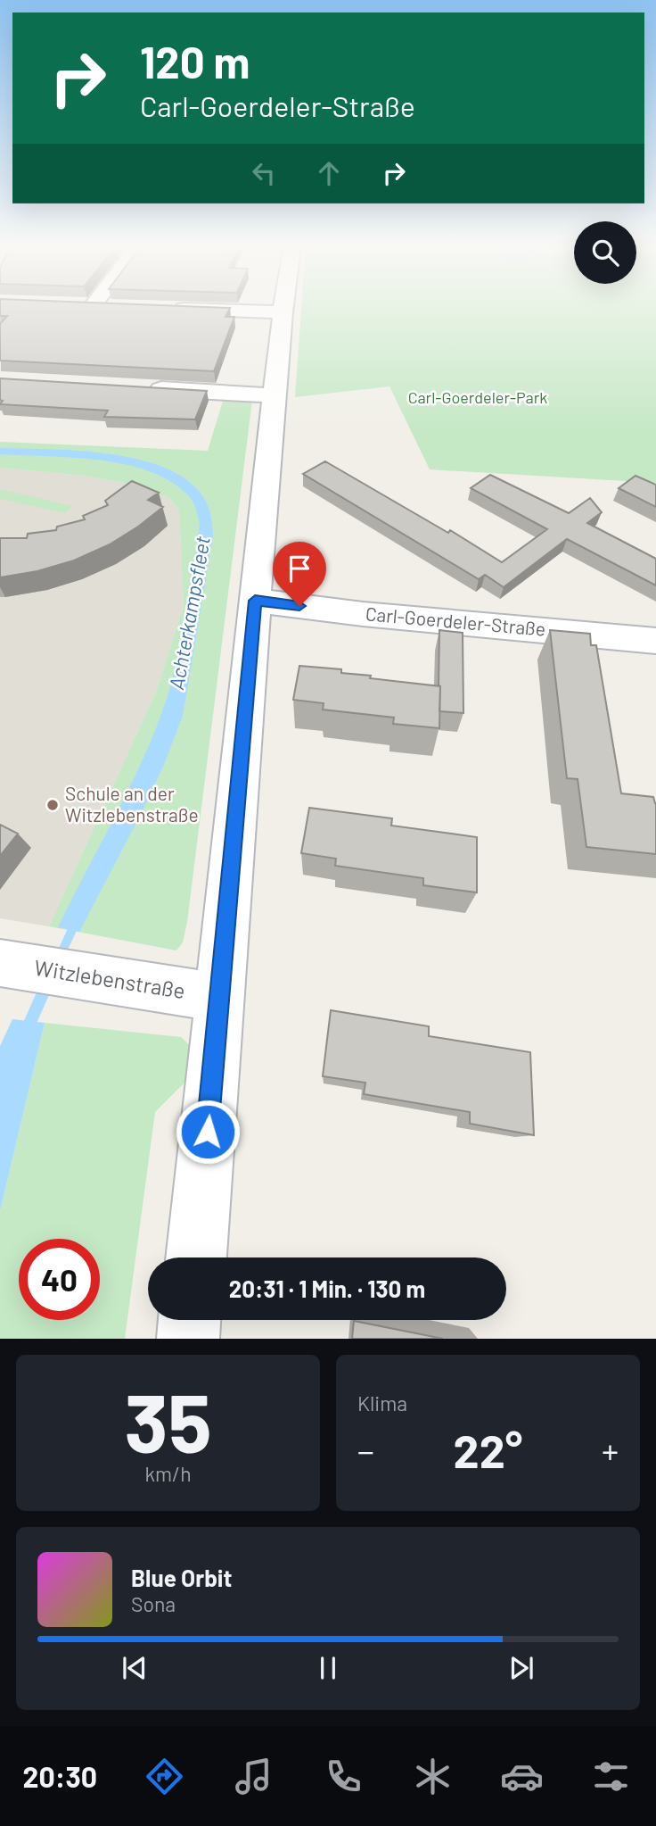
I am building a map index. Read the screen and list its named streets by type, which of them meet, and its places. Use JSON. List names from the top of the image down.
{
  "streets": {
    "street": ["Carl-Goerdeler-Straße", "Witzlebenstraße"]
  },
  "water": ["Achterkampsfleet"],
  "parks": ["Carl-Goerdeler-Park"],
  "places": ["Schule an der Witzlebenstraße"],
  "page": {
    "turn": ["120 m", "Carl-Goerdeler-Straße"],
    "limit": "40",
    "trip": "20:31 · 1 Min. · 130 m",
    "tile": [
      ["35", "km/h"],
      "Klima"
    ],
    "heat": ["−", "22°", "+"],
    "song": ["Blue Orbit", "Sona"],
    "tabs": "20:30"
  }
}
